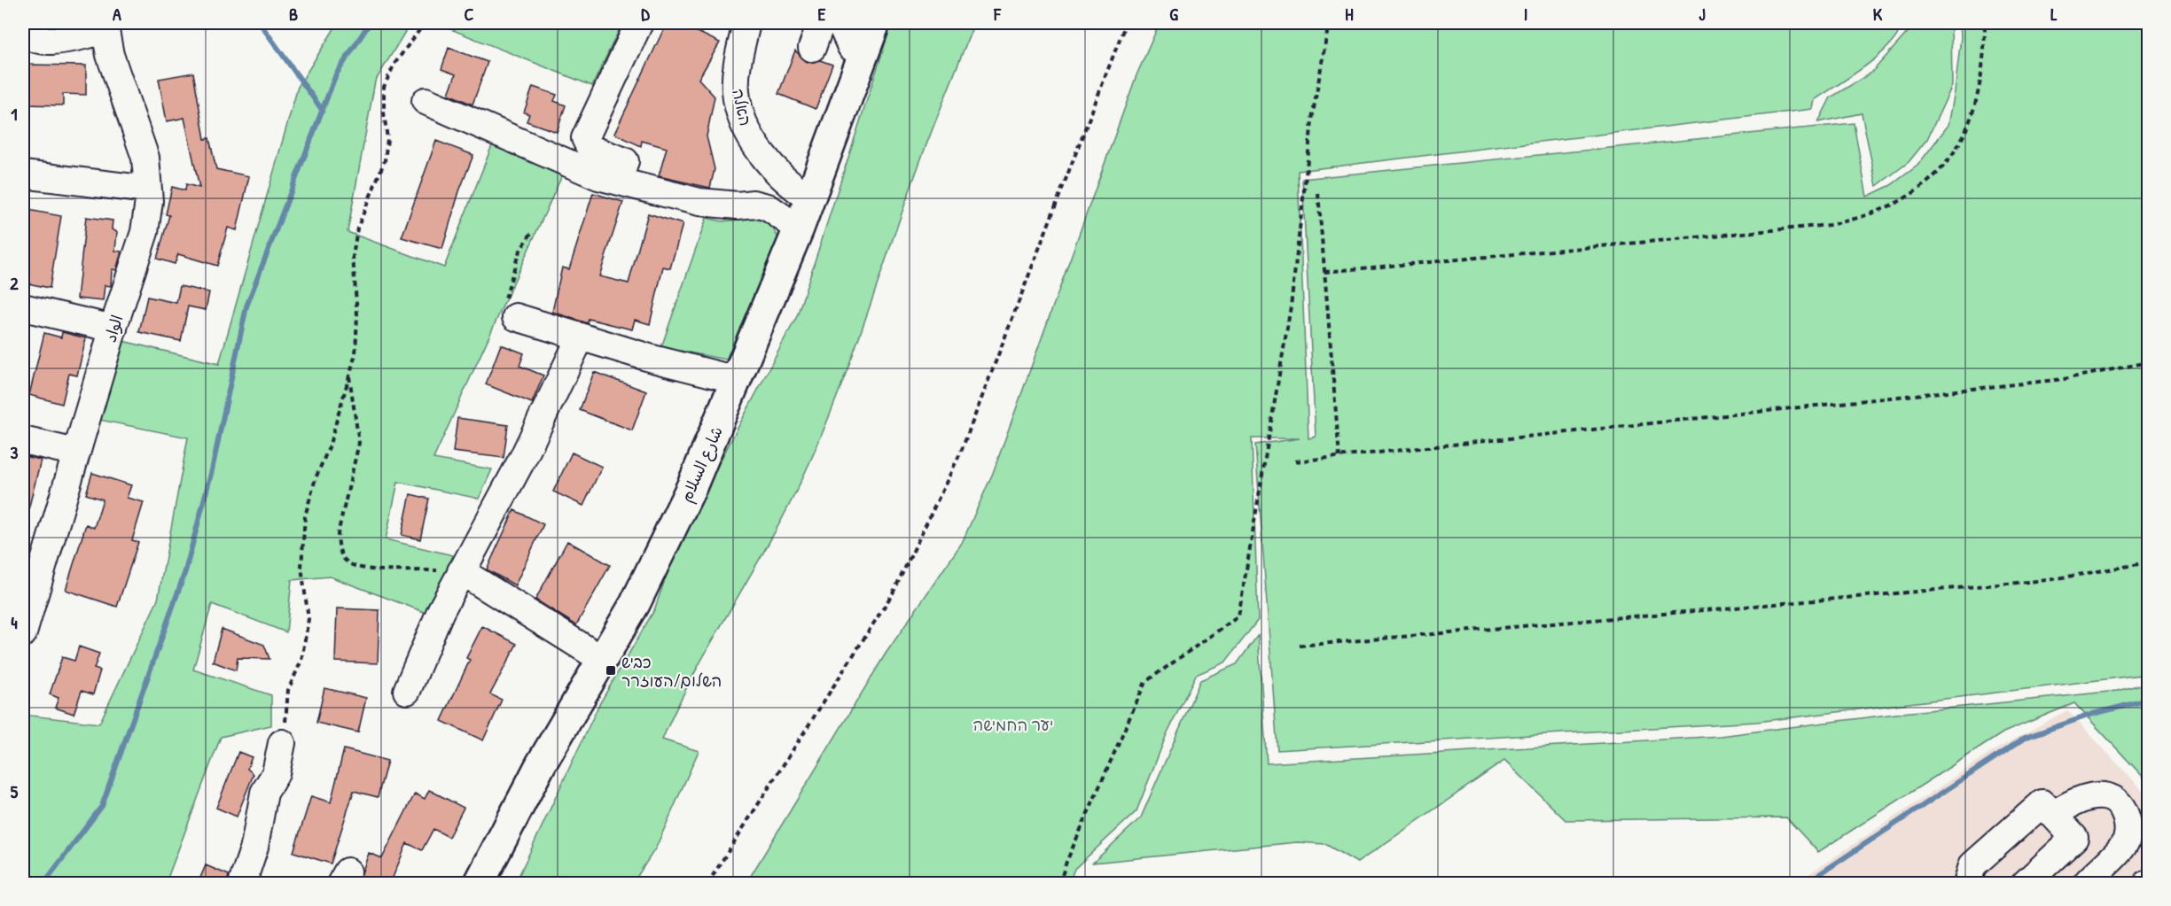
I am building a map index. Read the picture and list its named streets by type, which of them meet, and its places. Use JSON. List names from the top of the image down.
{
  "streets": {
    "main road": ["شارع السلام"],
    "street": ["האלה", "الواد"]
  },
  "crossings": [
    ["האלה", "شارع السلام"]
  ],
  "parks": ["יער החמישה"],
  "places": {
    "transit": ["כביש השלום/העוזרר"]
  },
  "grid": {
    "columns": [
      "A",
      "B",
      "C",
      "D",
      "E",
      "F",
      "G",
      "H",
      "I",
      "J",
      "K",
      "L"
    ],
    "rows": [
      "1",
      "2",
      "3",
      "4",
      "5"
    ]
  }
}
